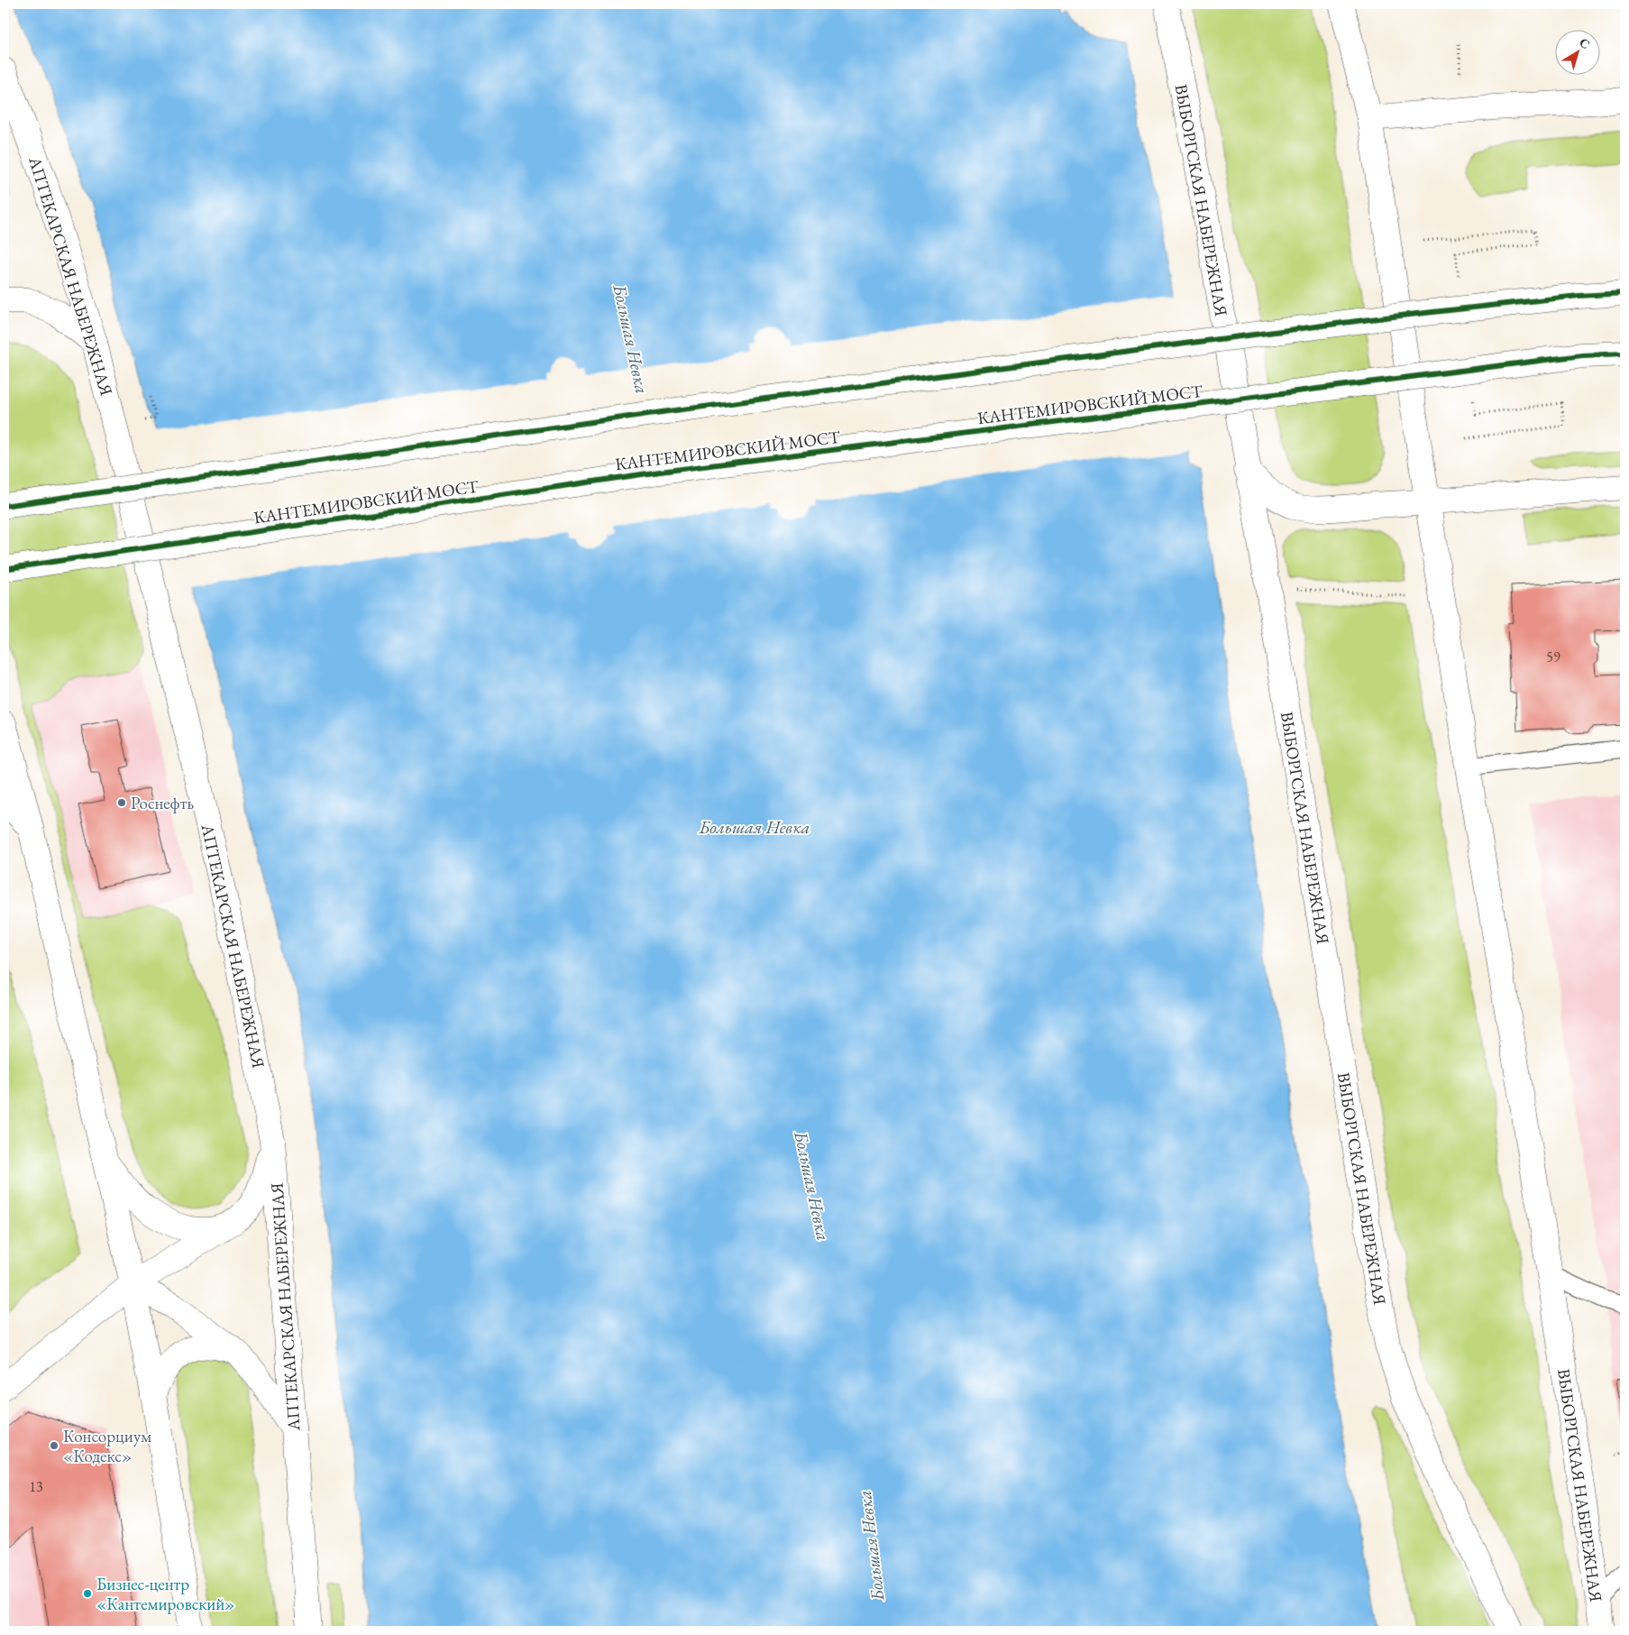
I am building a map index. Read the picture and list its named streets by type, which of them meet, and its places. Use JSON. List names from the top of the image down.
{
  "streets": {
    "main road": ["ВЫБОРГСКАЯ НАБЕРЕЖНАЯ", "АПТЕКАРСКАЯ НАБЕРЕЖНАЯ", "КАНТЕМИРОВСКИЙ МОСТ"]
  },
  "water": ["Большая Невка"],
  "places": ["Роснефть", "Консорциум «Кодекс»", "Бизнес-центр «Кантемировский»"],
  "house_numbers": ["59", "13"],
  "north": "top right"
}
